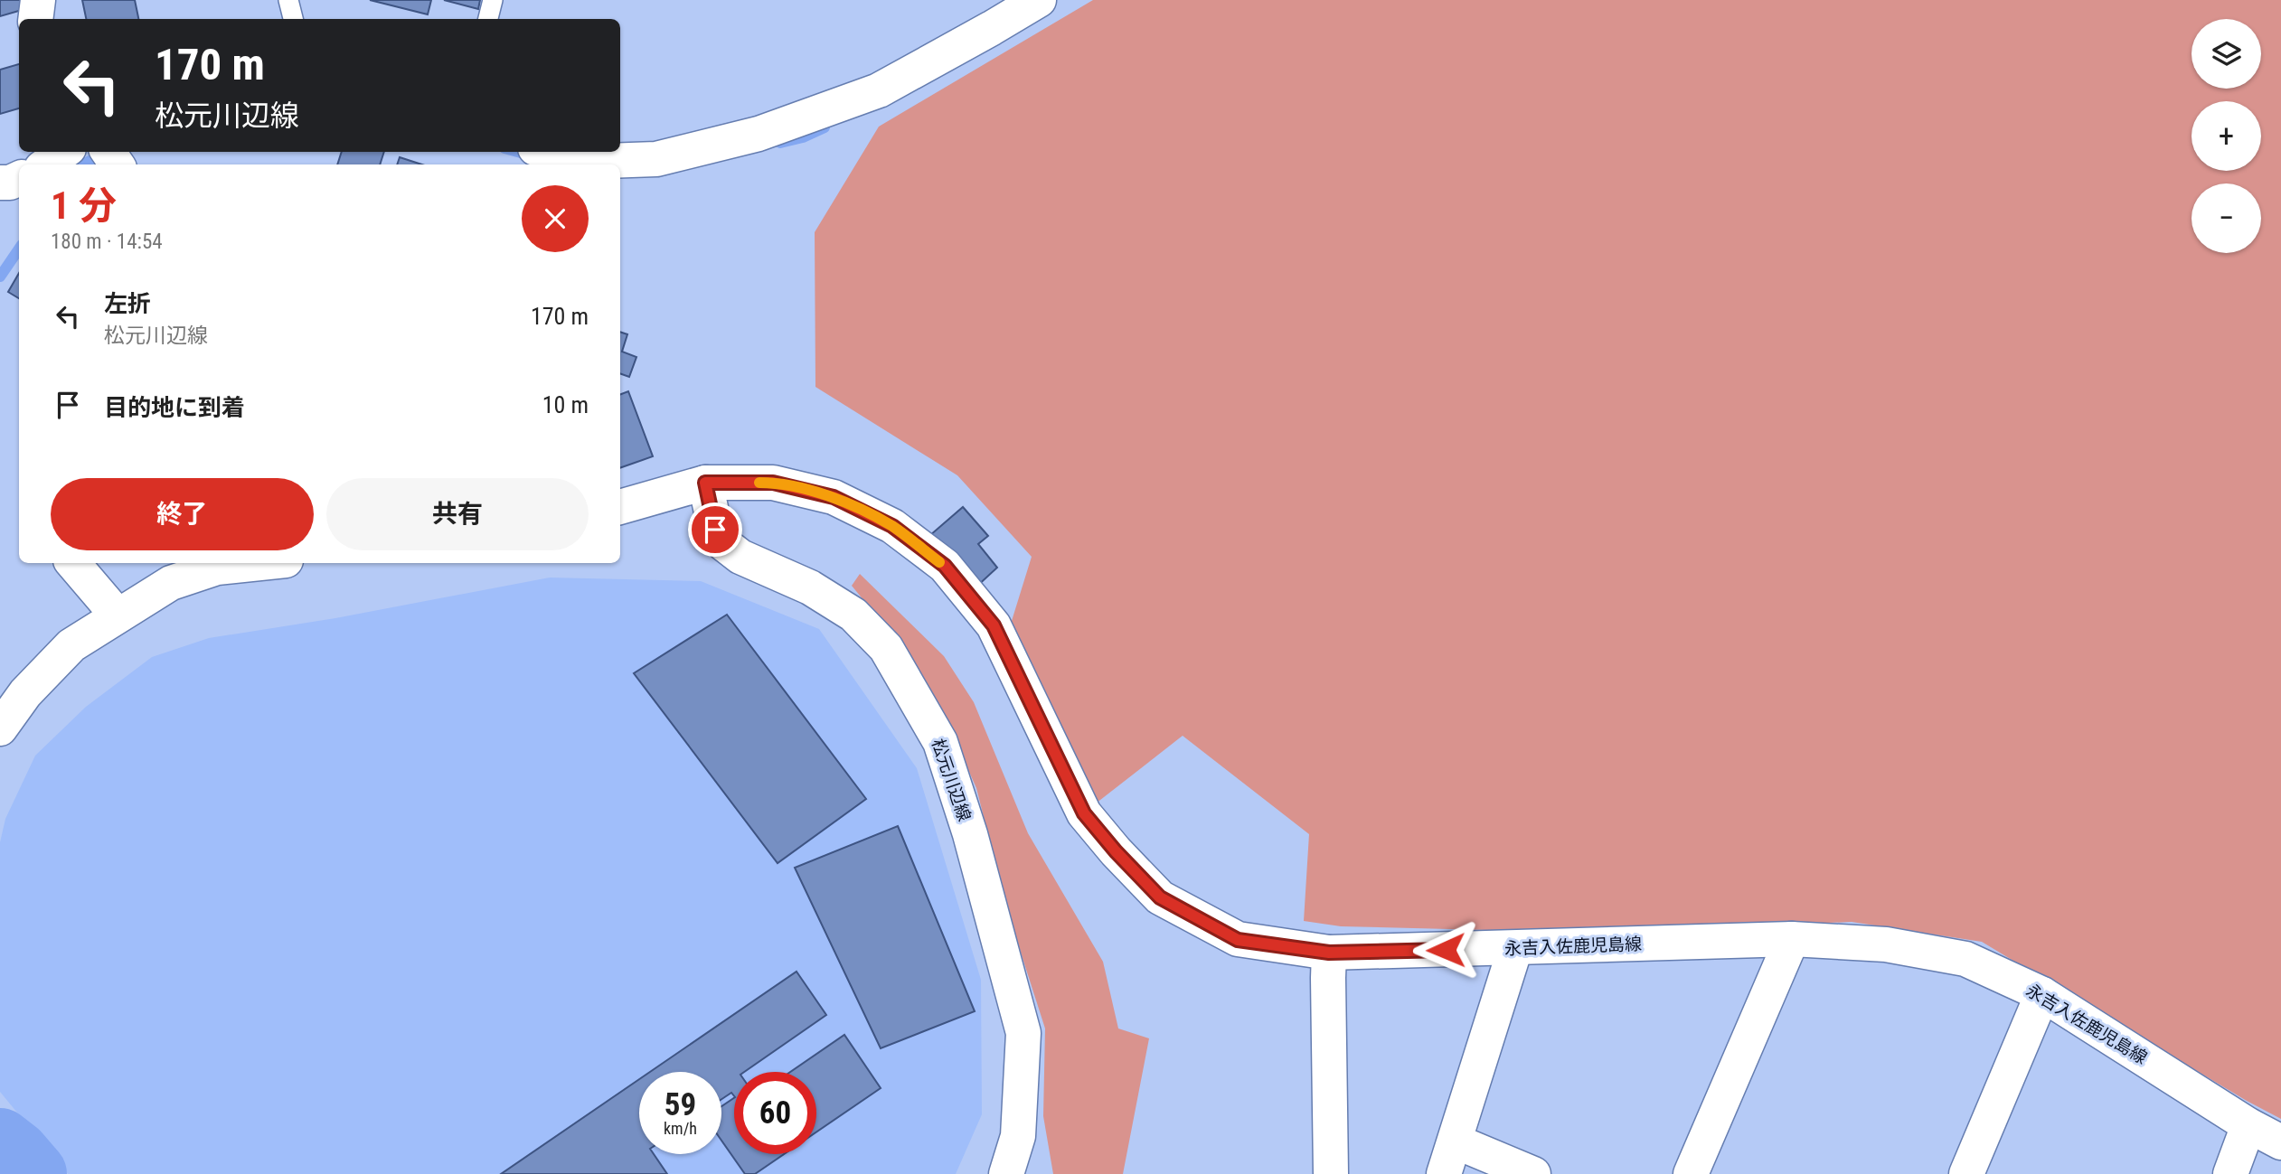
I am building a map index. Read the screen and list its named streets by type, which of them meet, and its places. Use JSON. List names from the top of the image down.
{
  "streets": {
    "main road": ["松元川辺線", "永吉入佐鹿児島線"]
  },
  "crossings": [
    ["松元川辺線", "永吉入佐鹿児島線"]
  ],
  "page": {
    "map_buttons": ["+", "−"],
    "turn": ["170 m", "松元川辺線"],
    "heading": ["1 分", "180 m · 14:54"],
    "list": [
      {
        "name": "左折",
        "note": "松元川辺線",
        "value": "170 m"
      },
      {
        "name": "目的地に到着",
        "value": "10 m"
      }
    ],
    "buttons": ["終了", "共有"],
    "speed": "59 km/h",
    "limit": "60"
  }
}
